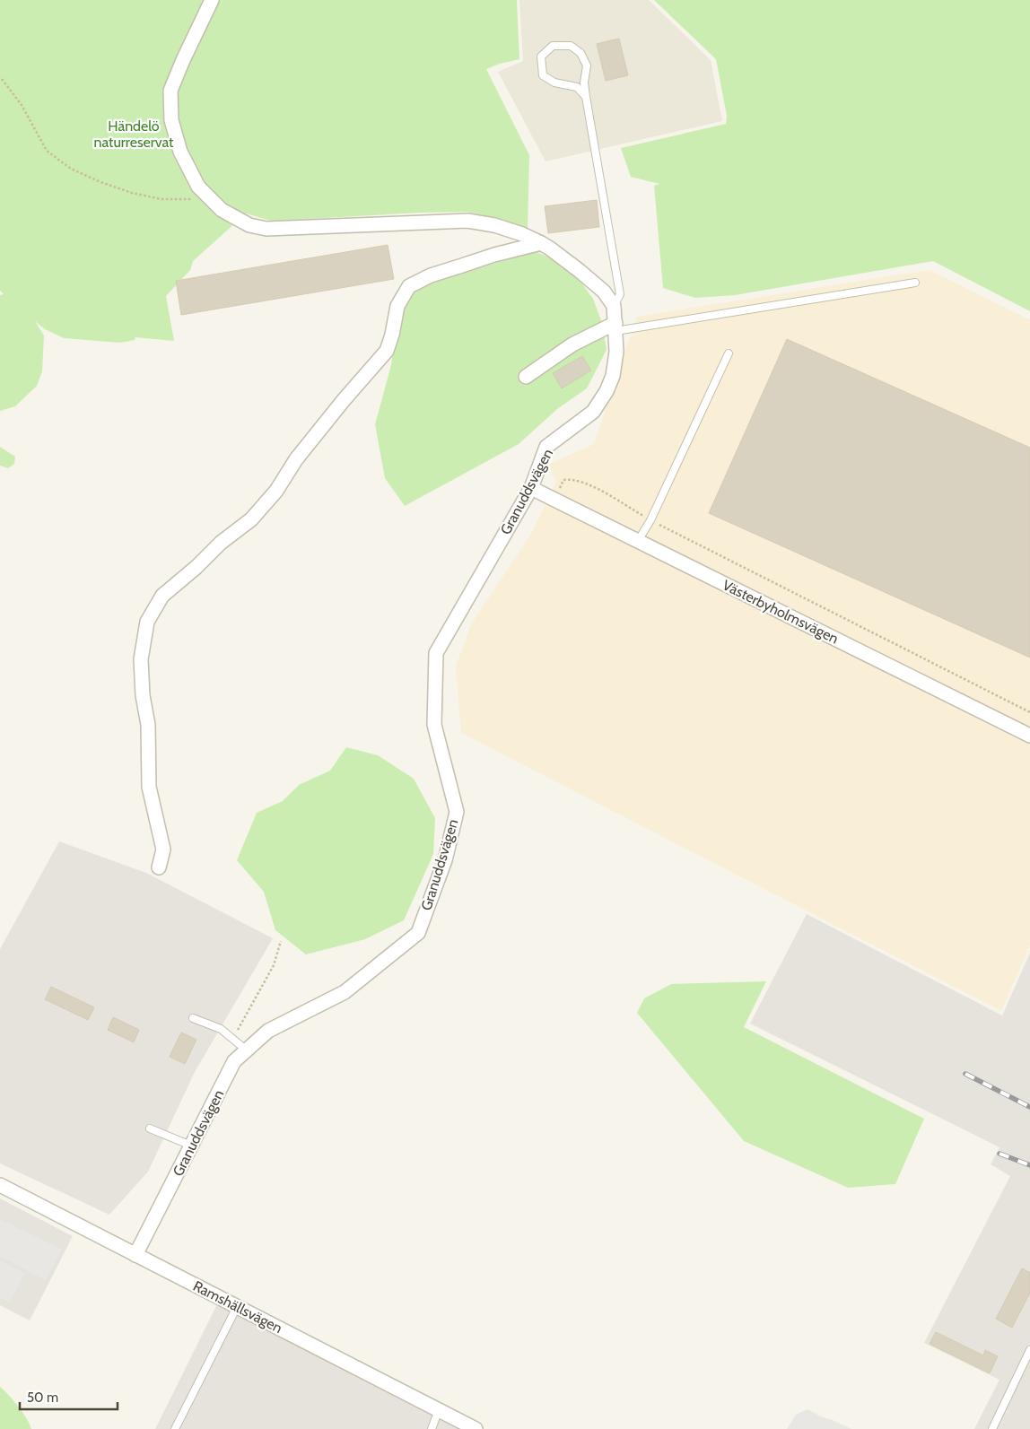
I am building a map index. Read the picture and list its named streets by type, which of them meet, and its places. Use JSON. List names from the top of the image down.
{
  "streets": {
    "street": ["Granuddsvägen", "Västerbyholmsvägen", "Ramshällsvägen"]
  },
  "crossings": [
    ["Granuddsvägen", "Västerbyholmsvägen"],
    ["Granuddsvägen", "Ramshällsvägen"]
  ],
  "parks": ["Händelö naturreservat"],
  "scale_bar": "50 m"
}
